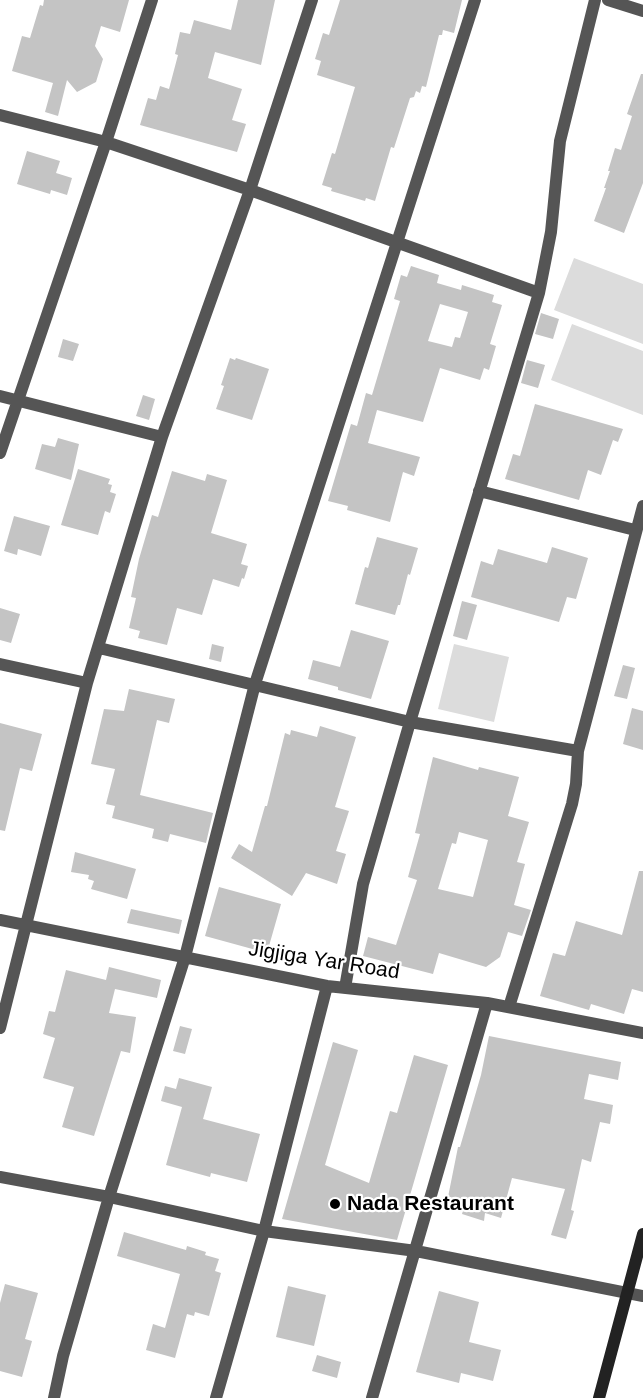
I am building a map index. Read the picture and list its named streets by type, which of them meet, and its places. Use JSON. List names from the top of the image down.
{
  "streets": {
    "street": ["Jigjiga Yar Road"]
  },
  "places": ["Nada Restaurant"]
}
